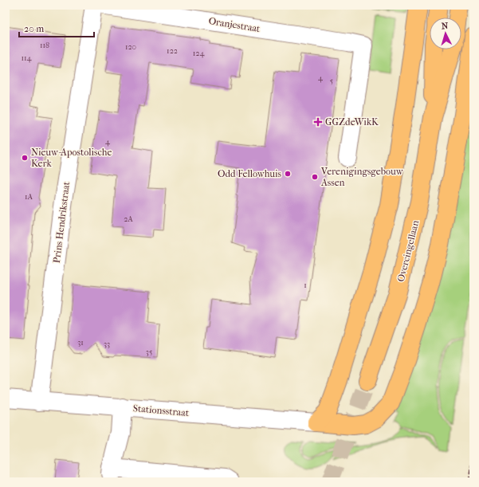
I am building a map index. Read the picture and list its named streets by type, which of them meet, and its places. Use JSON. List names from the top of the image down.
{
  "streets": {
    "main road": ["Overcingellaan"],
    "street": ["Oranjestraat", "Prins Hendrikstraat", "Stationsstraat"]
  },
  "crossings": [
    ["Prins Hendrikstraat", "Stationsstraat"]
  ],
  "places": {
    "health": ["GGZdeWikK"],
    "other": ["Nieuw-Apostolische Kerk", "Odd Fellowhuis", "Verenigingsgebouw Assen"]
  },
  "house_numbers": [
    "118",
    "120",
    "122",
    "124",
    "114",
    "4",
    "5",
    "4",
    "1A",
    "2A",
    "1",
    "31",
    "33",
    "35"
  ],
  "scale_bar": "20 m",
  "north": "top"
}
